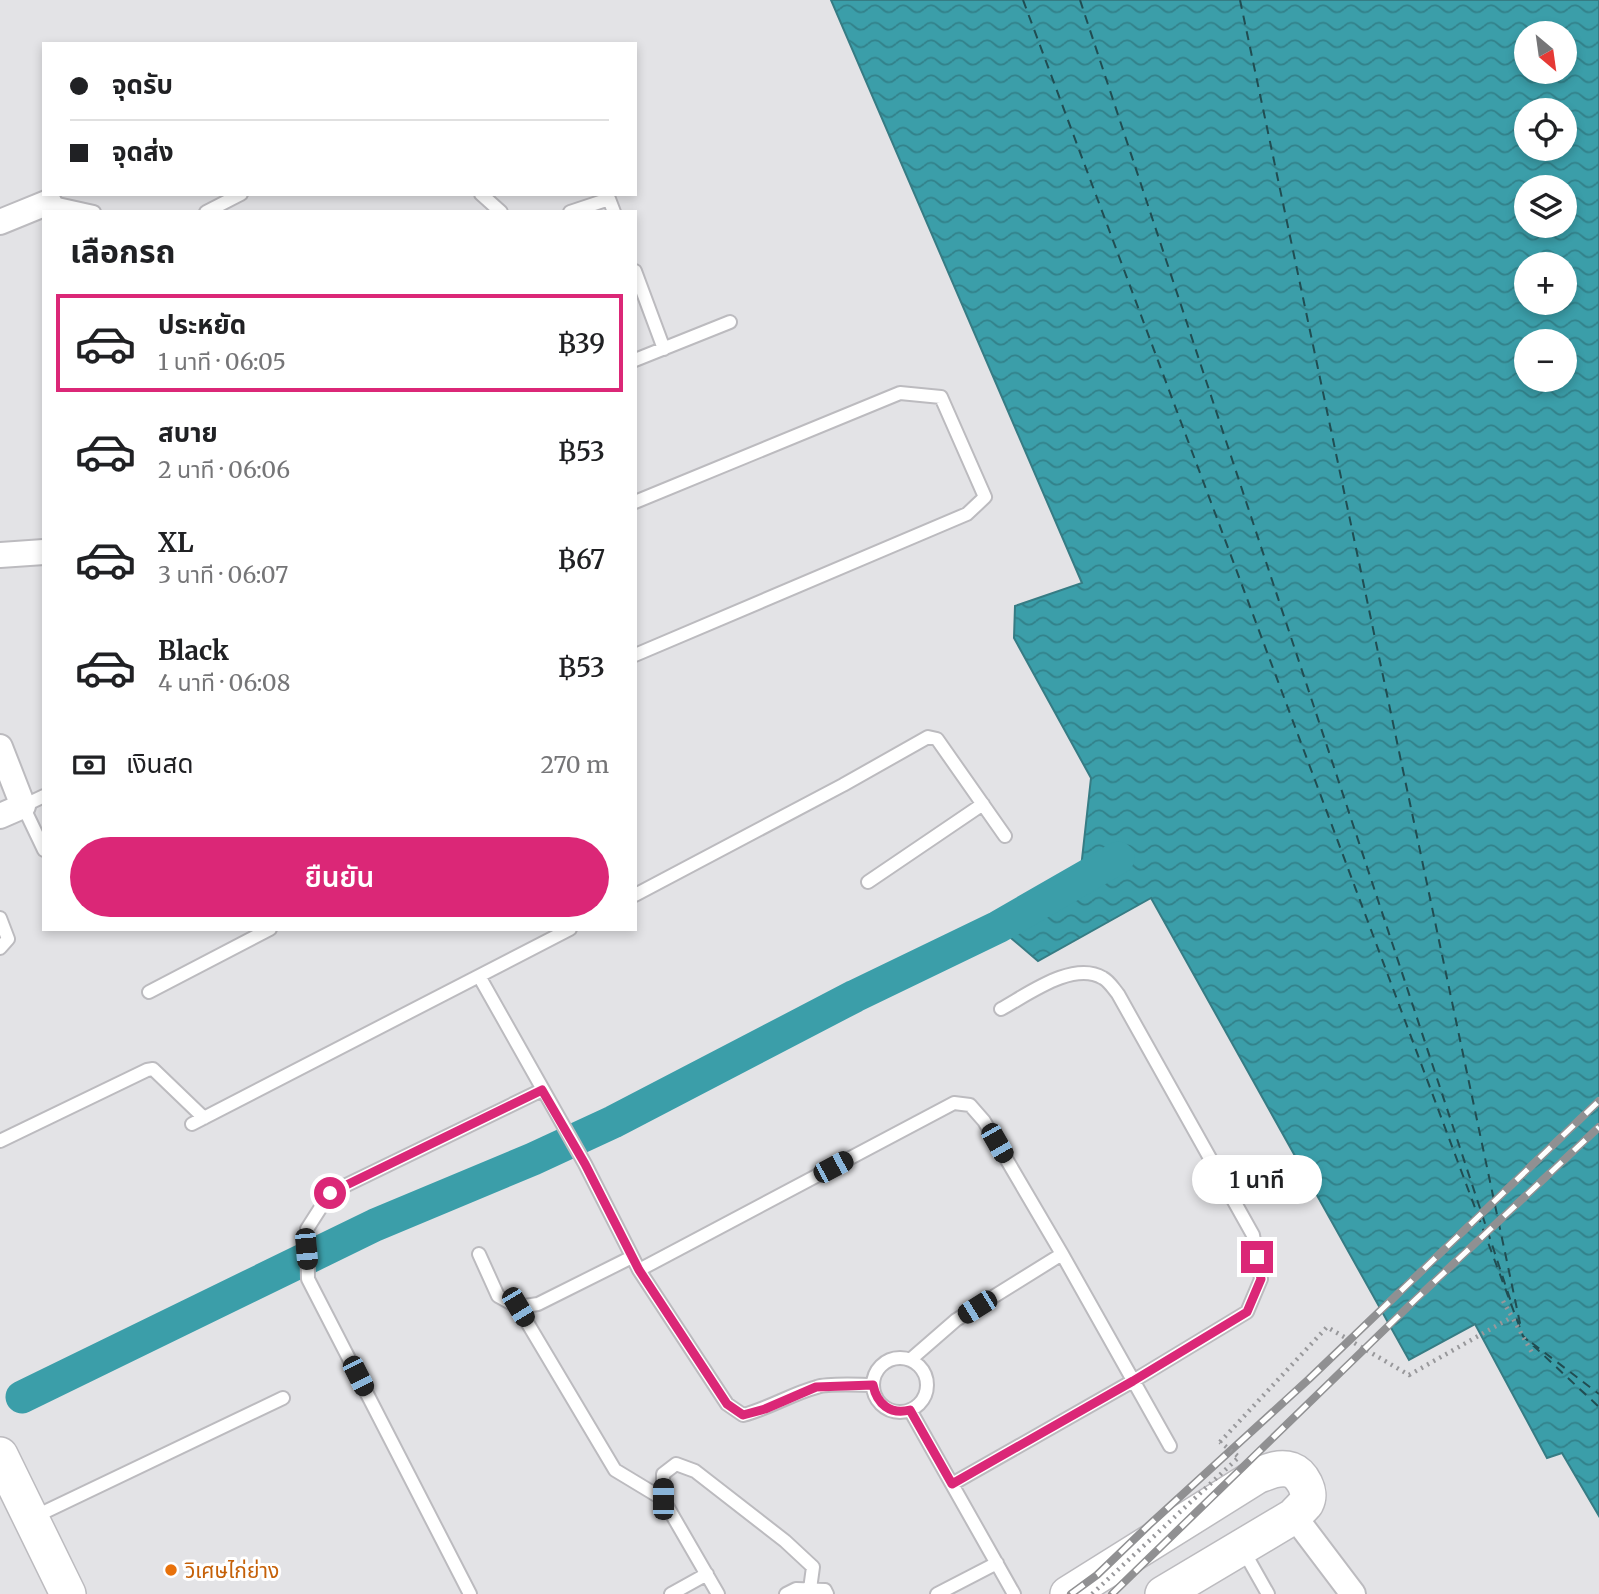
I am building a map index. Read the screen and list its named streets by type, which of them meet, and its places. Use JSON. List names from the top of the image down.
{
  "places": ["วิเศษไก่ย่าง"],
  "north": "bottom right",
  "page": {
    "map_buttons": ["+", "−"],
    "banner": ["จุดรับ", "จุดส่ง"],
    "heading": "เลือกรถ",
    "list": [
      {
        "name": "ประหยัด",
        "note": "1 นาที · 06:05",
        "value": "฿39"
      },
      {
        "name": "สบาย",
        "note": "2 นาที · 06:06",
        "value": "฿53"
      },
      {
        "name": "XL",
        "note": "3 นาที · 06:07",
        "value": "฿67"
      },
      {
        "name": "Black",
        "note": "4 นาที · 06:08",
        "value": "฿53"
      }
    ],
    "pay": ["เงินสด", "270 m"],
    "buttons": "ยืนยัน",
    "bubble": "1 นาที"
  }
}
